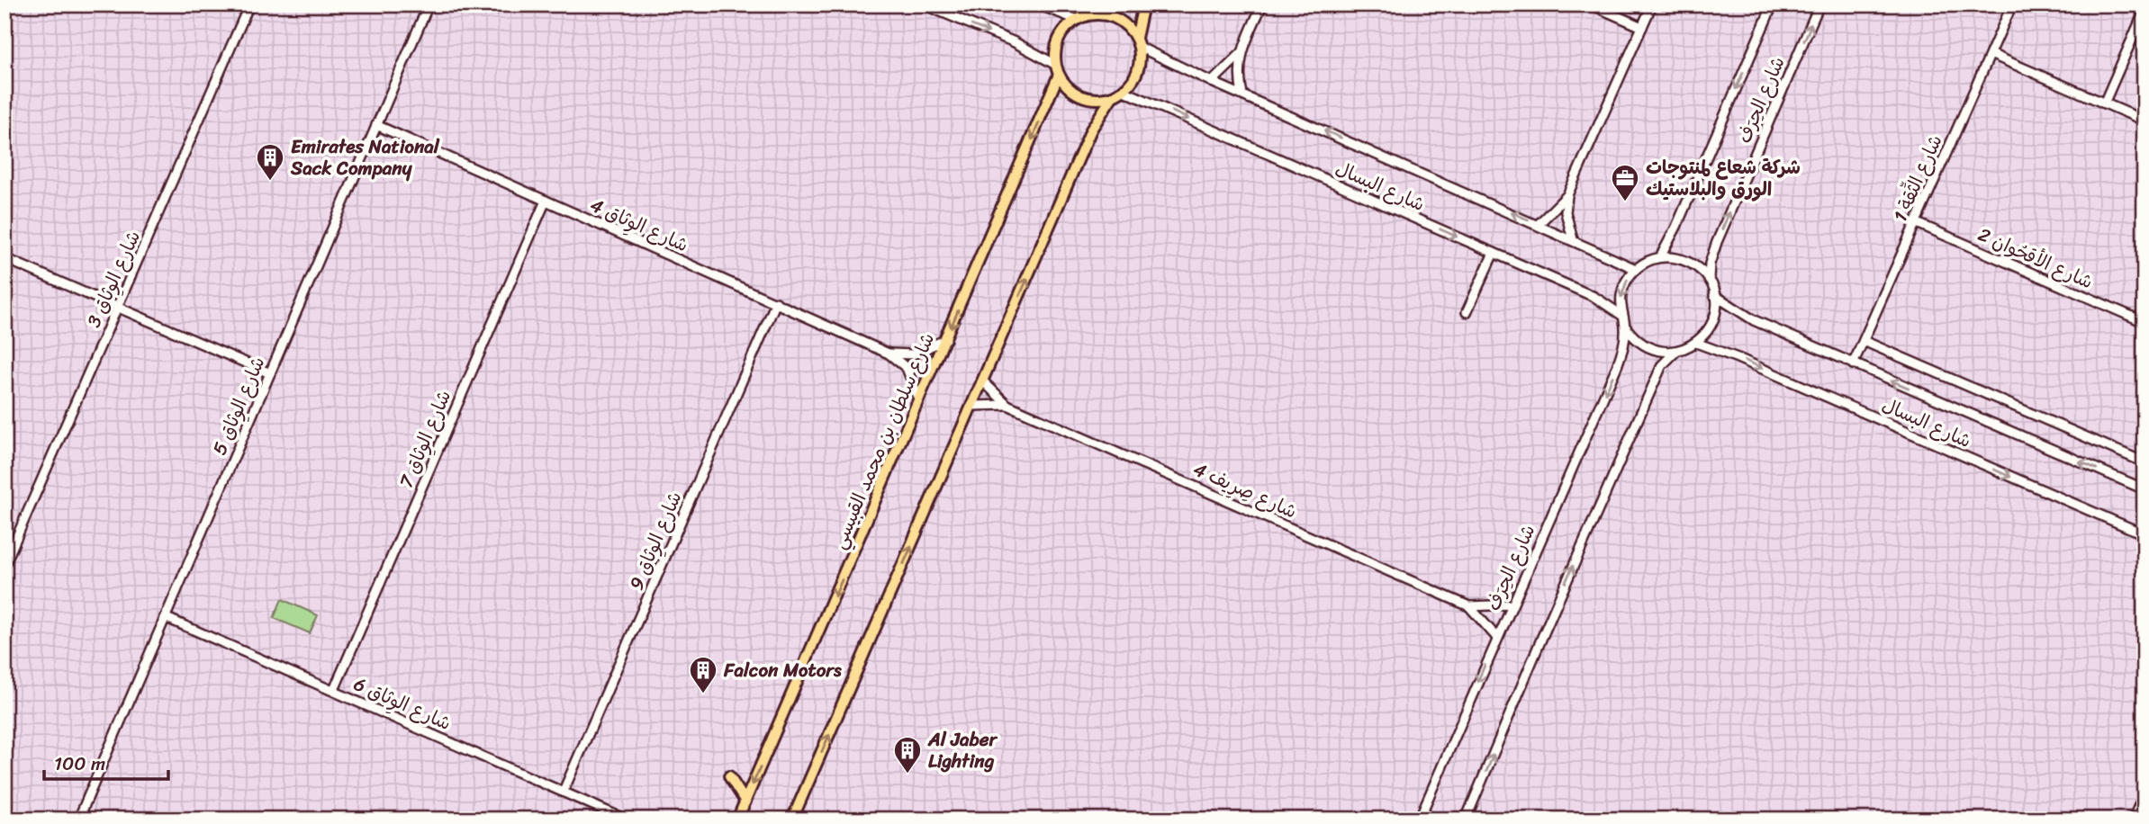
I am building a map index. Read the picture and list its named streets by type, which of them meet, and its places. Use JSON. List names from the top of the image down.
{
  "streets": {
    "main road": ["شارع سلطان بن محمد القبيسي"],
    "street": [
      "شارع الحِرَف",
      "شارع الثِّقة 1",
      "شارع البسال",
      "شارع الوِثاق 4",
      "شارع الأقحُوان 2",
      "شارع الوِثاق 3",
      "شارع الوِثاق 5",
      "شارع الوِثاق 7",
      "شارع صِرِيف 4",
      "شارع الوِثاق 9",
      "شارع الوِثاق 6"
    ]
  },
  "crossings": [
    ["شارع الحِرَف", "شارع البسال"],
    ["شارع الحِرَف", "شارع صِرِيف 4"],
    ["شارع الثِّقة 1", "شارع البسال"],
    ["شارع الثِّقة 1", "شارع الأقحُوان 2"],
    ["شارع البسال", "شارع سلطان بن محمد القبيسي"],
    ["شارع الوِثاق 4", "شارع الوِثاق 5"],
    ["شارع الوِثاق 4", "شارع الوِثاق 7"],
    ["شارع الوِثاق 4", "شارع سلطان بن محمد القبيسي"],
    ["شارع الوِثاق 4", "شارع الوِثاق 9"],
    ["شارع الوِثاق 5", "شارع الوِثاق 6"],
    ["شارع الوِثاق 7", "شارع الوِثاق 6"],
    ["شارع الوِثاق 9", "شارع الوِثاق 6"]
  ],
  "places": {
    "building": ["Emirates National Sack Company", "Falcon Motors", "Al Jaber Lighting"],
    "office": ["شركة شعاع لمنتوجات الورق والبلاستيك"]
  },
  "scale_bar": "100 m"
}
